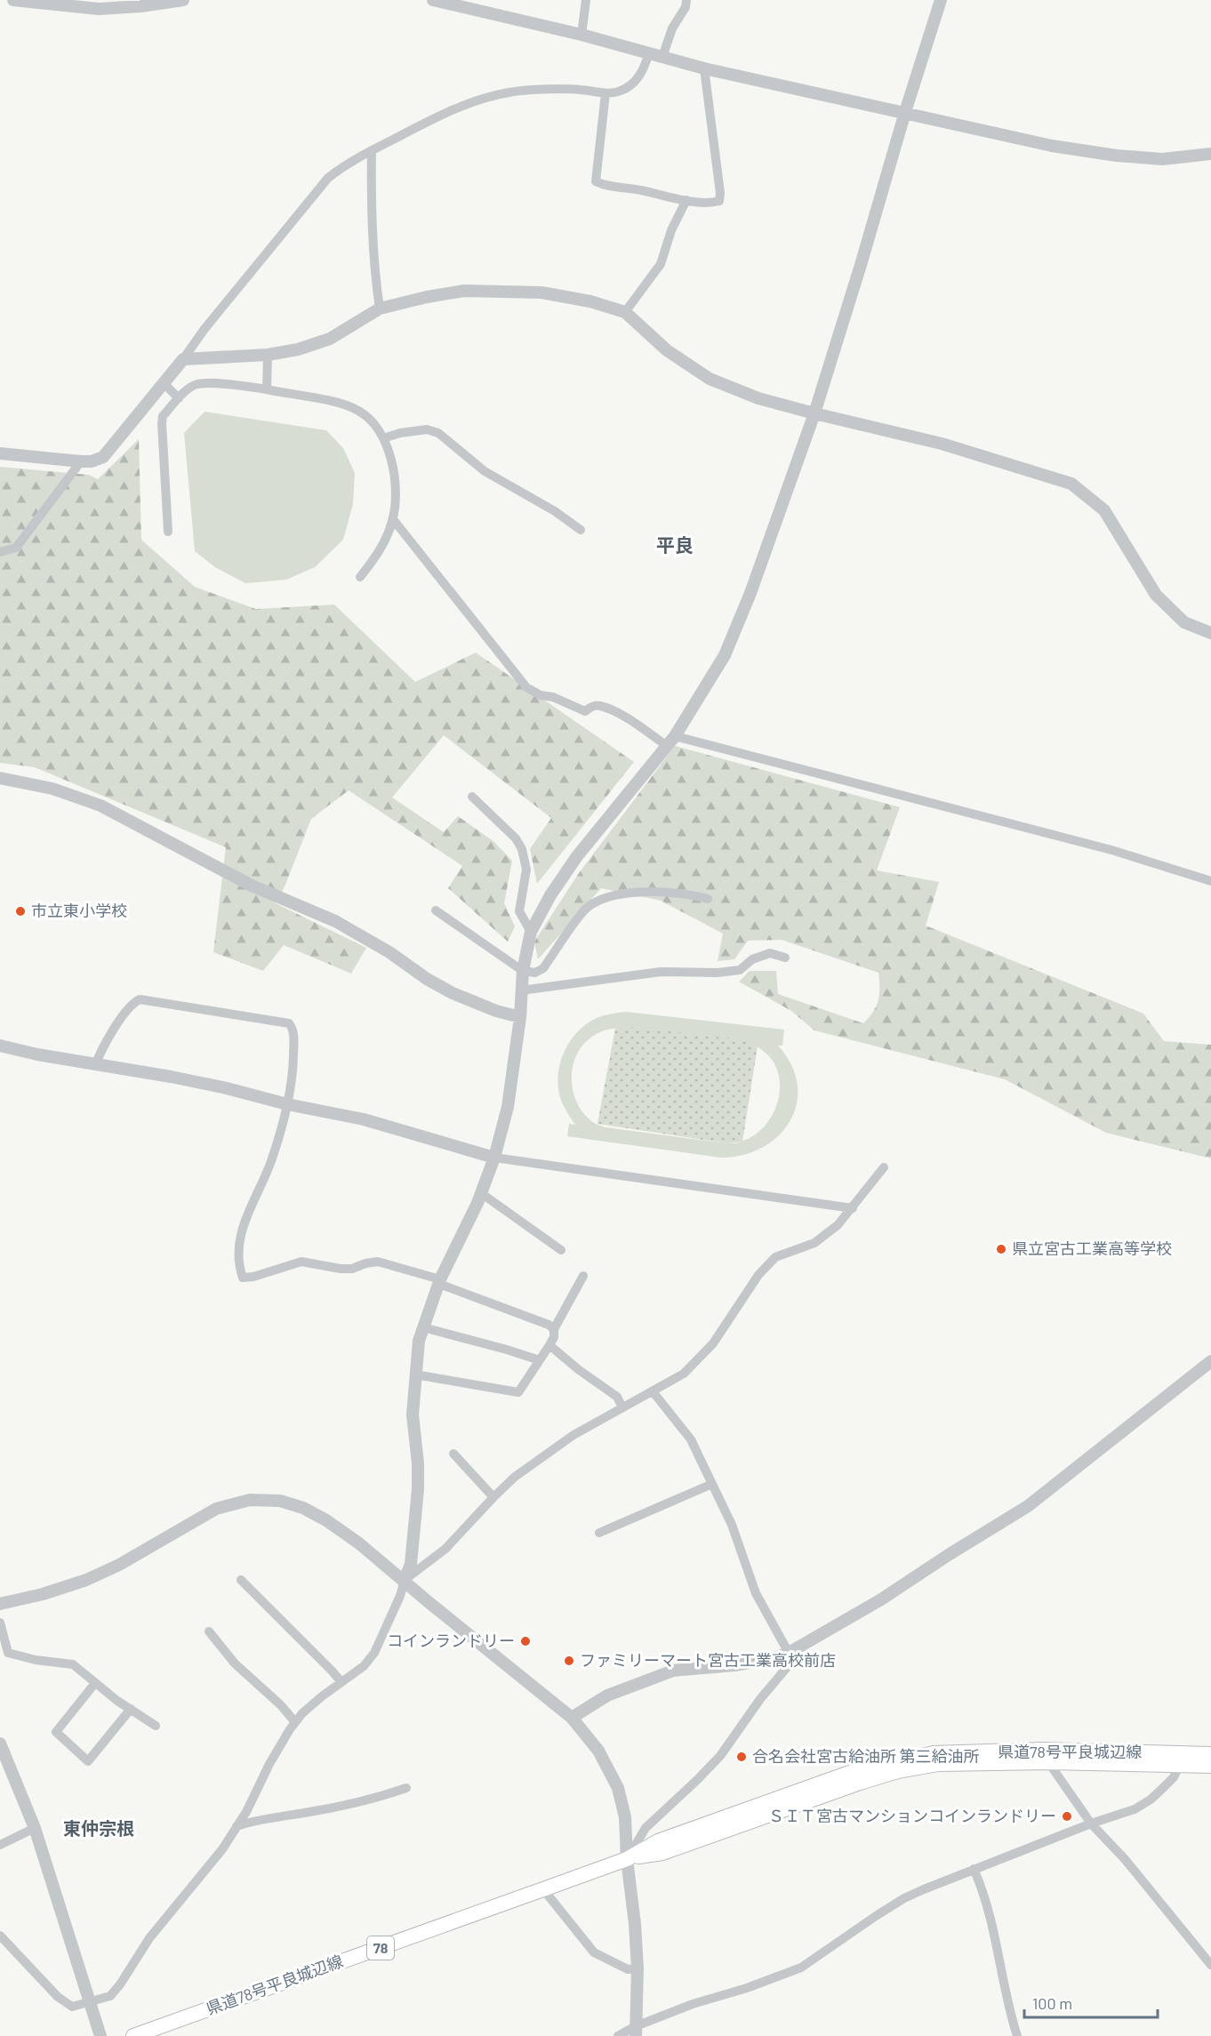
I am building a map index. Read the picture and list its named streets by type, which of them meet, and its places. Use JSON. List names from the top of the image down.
{
  "streets": {
    "main road": ["県道78号平良城辺線", "78"]
  },
  "districts": ["平良", "東仲宗根"],
  "places": [
    "市立東小学校",
    "県立宮古工業高等学校",
    "コインランドリー",
    "ファミリーマート宮古工業高校前店",
    "合名会社宮古給油所 第三給油所",
    "ＳＩＴ宮古マンションコインランドリー"
  ],
  "scale_bar": "100 m"
}
